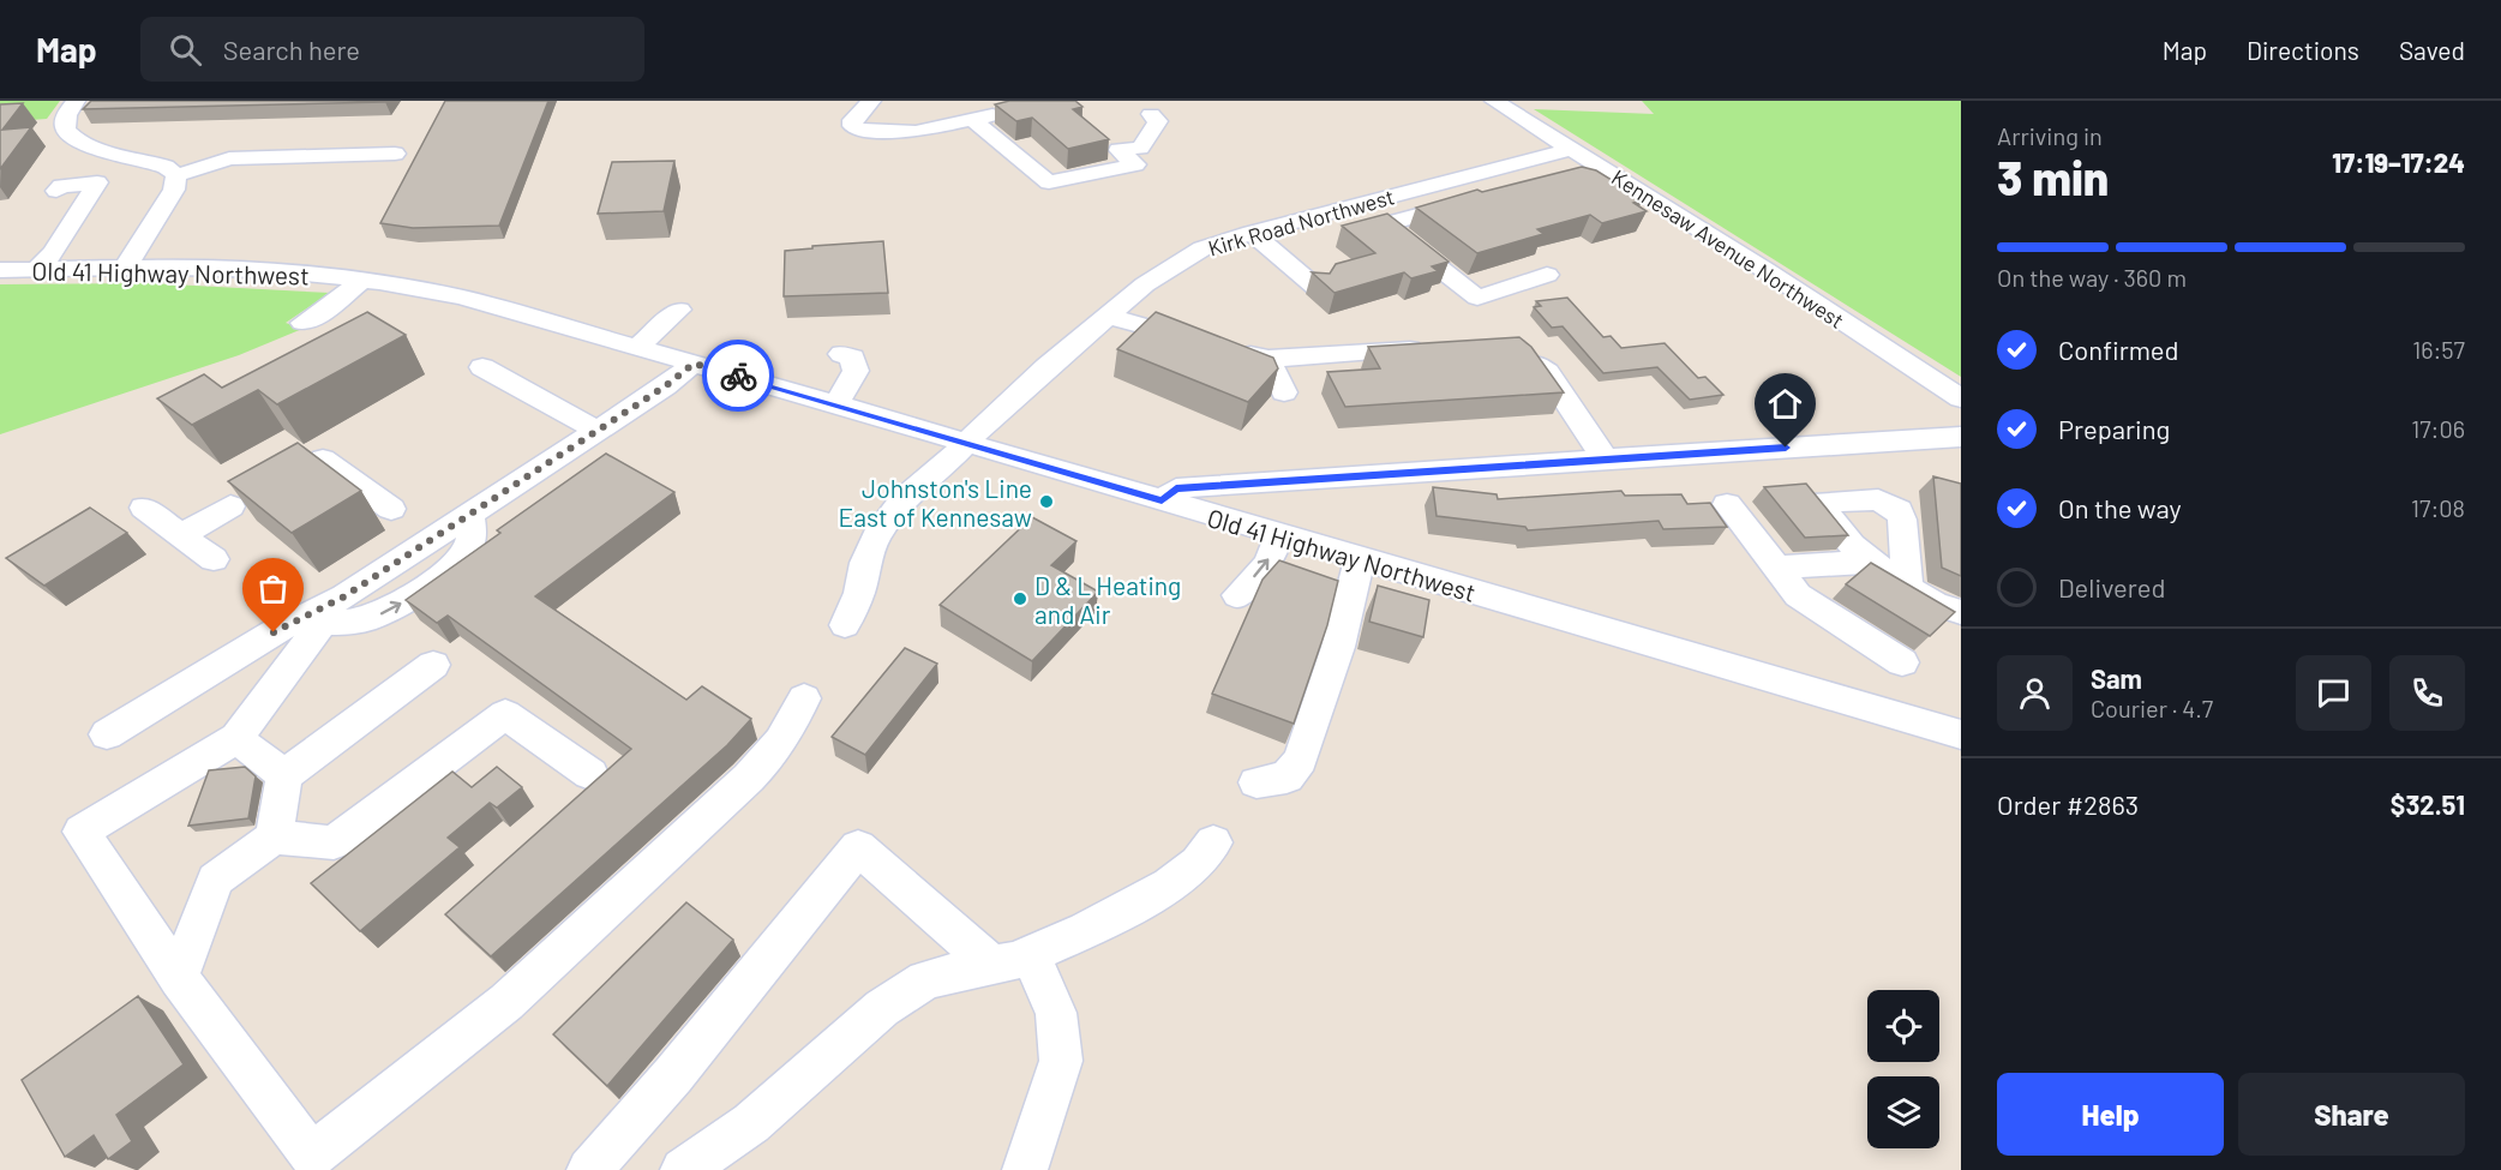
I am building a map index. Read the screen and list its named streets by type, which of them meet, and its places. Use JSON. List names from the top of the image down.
{
  "streets": {
    "street": ["Kirk Road Northwest", "Kennesaw Avenue Northwest", "Old 41 Highway Northwest"]
  },
  "crossings": [
    ["Kirk Road Northwest", "Kennesaw Avenue Northwest"],
    ["Kirk Road Northwest", "Old 41 Highway Northwest"]
  ],
  "places": ["Johnston's Line East of Kennesaw", "D & L Heating and Air"],
  "page": {
    "header": "Map",
    "search": "Search here",
    "nav": ["Map", "Directions", "Saved"],
    "heading": ["3 min", "Arriving in", "17:19–17:24"],
    "panel": [
      "Sam",
      "Courier · 4.7",
      "Order #2863",
      "$32.51"
    ],
    "bar": "On the way · 360 m",
    "list": [
      ["Confirmed", "16:57"],
      ["Preparing", "17:06"],
      ["On the way", "17:08"],
      "Delivered"
    ],
    "buttons": ["Help", "Share"]
  }
}
